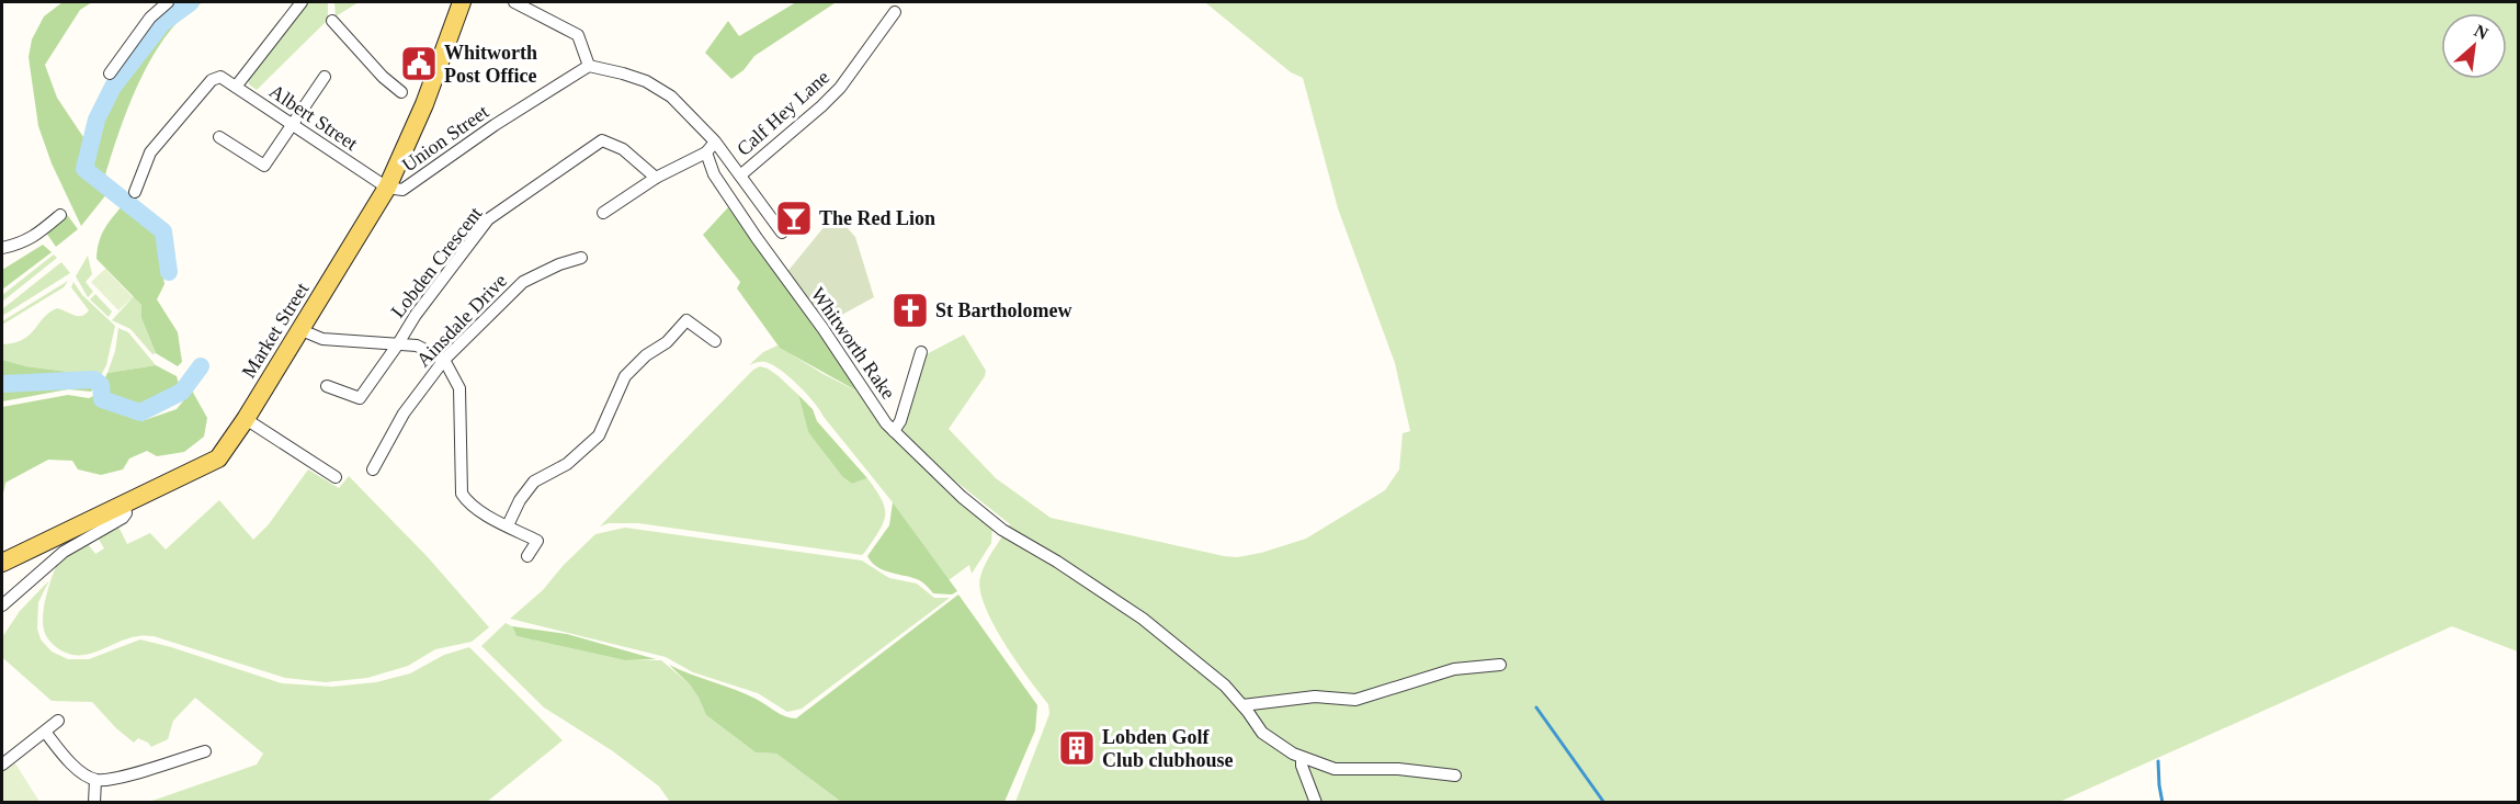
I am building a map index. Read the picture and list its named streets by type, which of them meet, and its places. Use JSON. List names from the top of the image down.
{
  "streets": {
    "main road": ["Market Street"],
    "street": [
      "Calf Hey Lane",
      "Albert Street",
      "Union Street",
      "Lobden Crescent",
      "Ainsdale Drive",
      "Whitworth Rake"
    ]
  },
  "crossings": [
    ["Albert Street", "Union Street"],
    ["Albert Street", "Market Street"],
    ["Union Street", "Market Street"]
  ],
  "places": {
    "public building": ["Whitworth Post Office"],
    "bar": ["The Red Lion"],
    "church": ["St Bartholomew"],
    "building": ["Lobden Golf Club clubhouse"]
  },
  "north": "top right"
}
